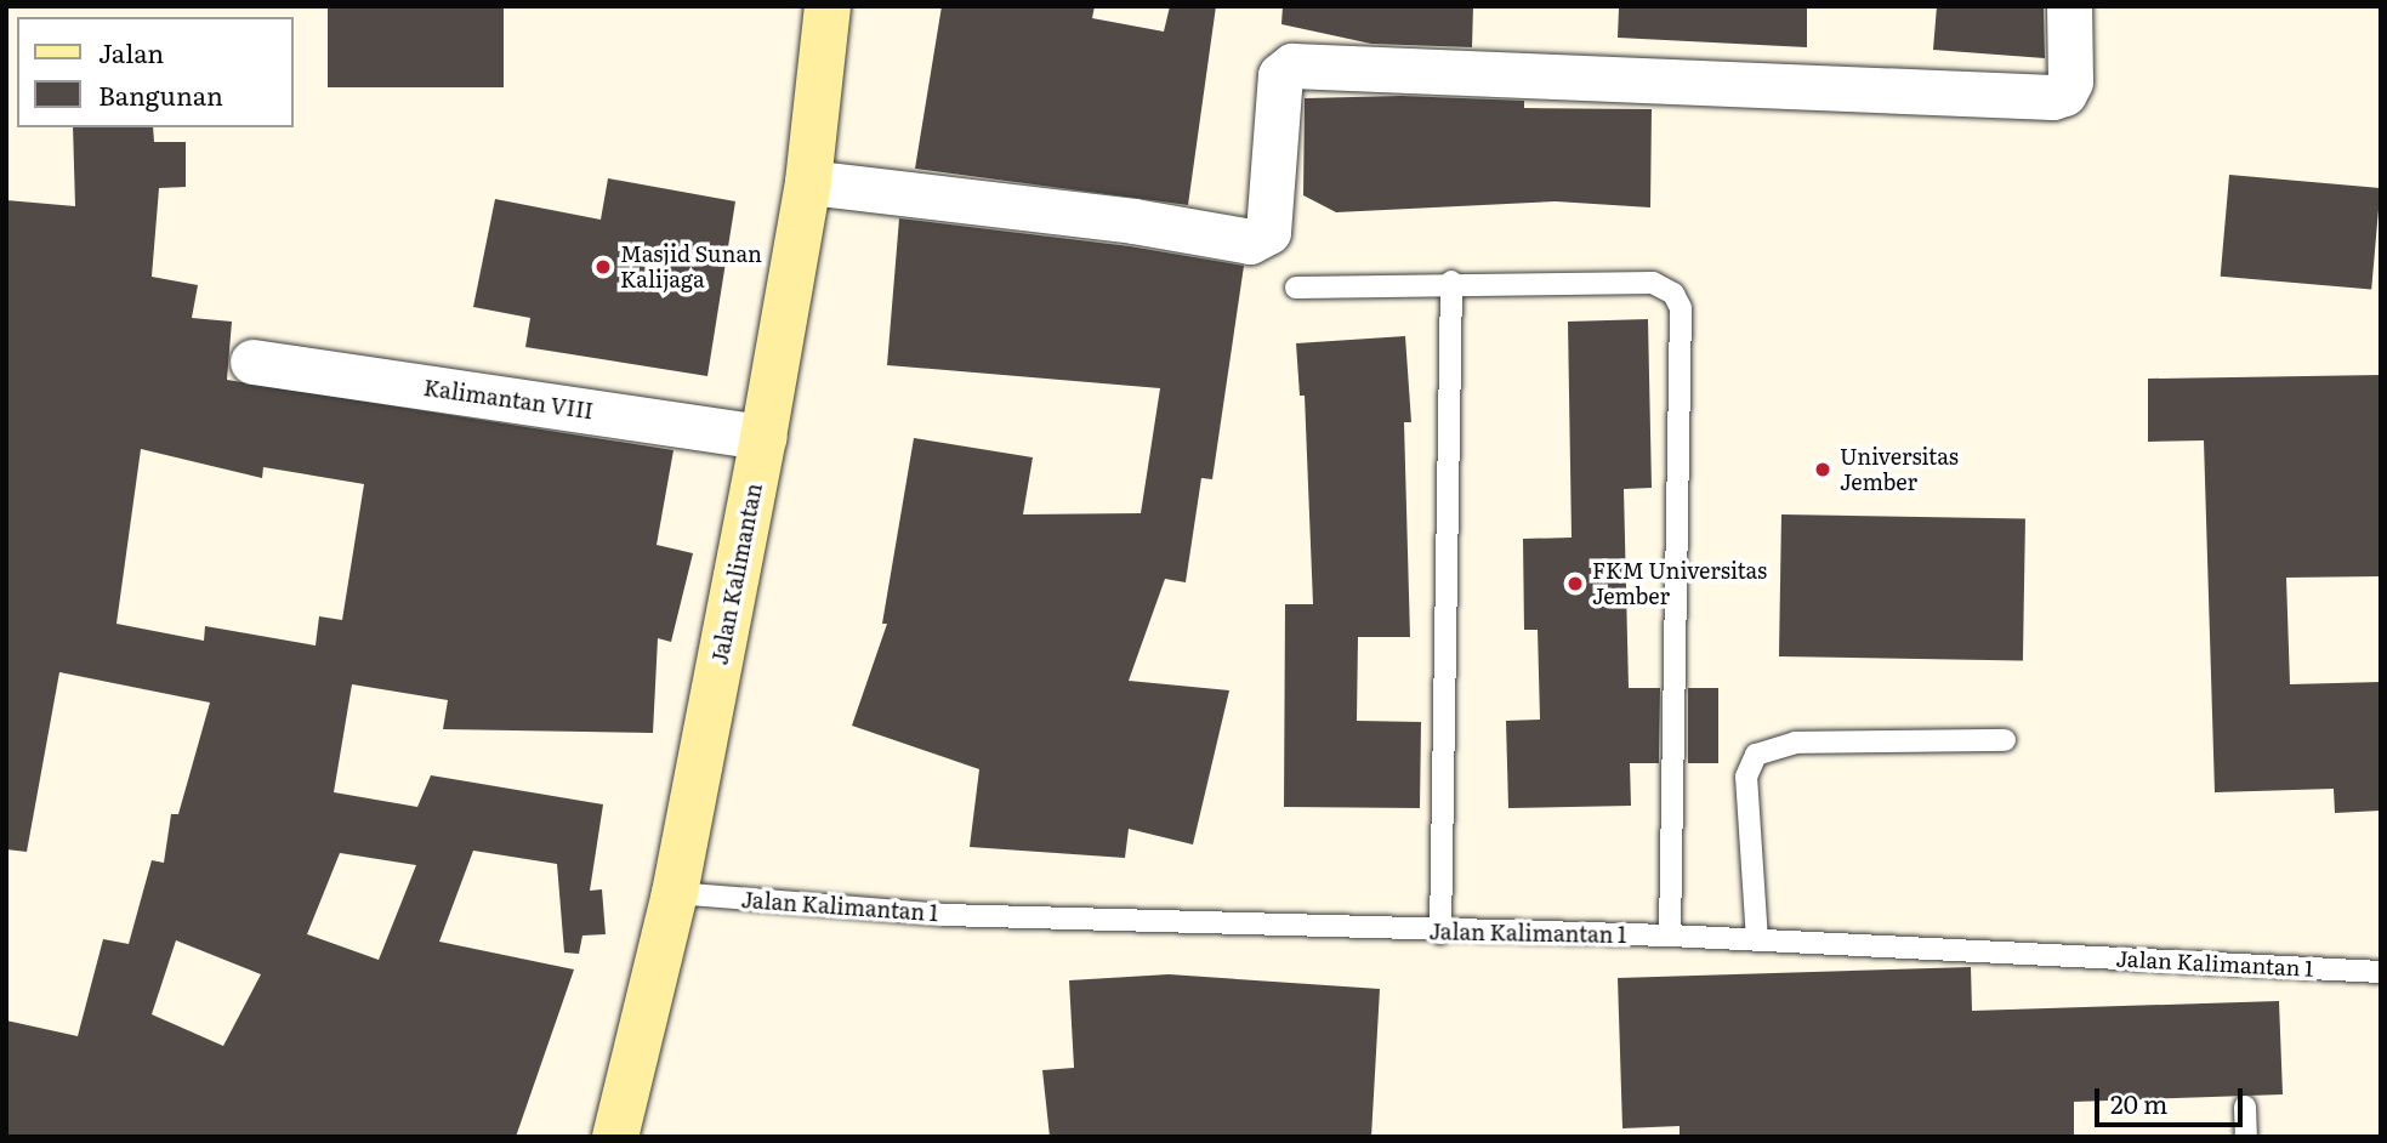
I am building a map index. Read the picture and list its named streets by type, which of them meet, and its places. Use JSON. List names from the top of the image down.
{
  "streets": {
    "main road": ["Jalan Kalimantan"],
    "street": ["Kalimantan VIII"],
    "lane": ["Jalan Kalimantan 1"]
  },
  "crossings": [
    ["Kalimantan VIII", "Jalan Kalimantan"],
    ["Jalan Kalimantan", "Jalan Kalimantan 1"]
  ],
  "places": ["Masjid Sunan Kalijaga", "Universitas Jember", "FKM Universitas Jember"],
  "legend": ["Jalan", "Bangunan"],
  "scale_bar": "20 m"
}
